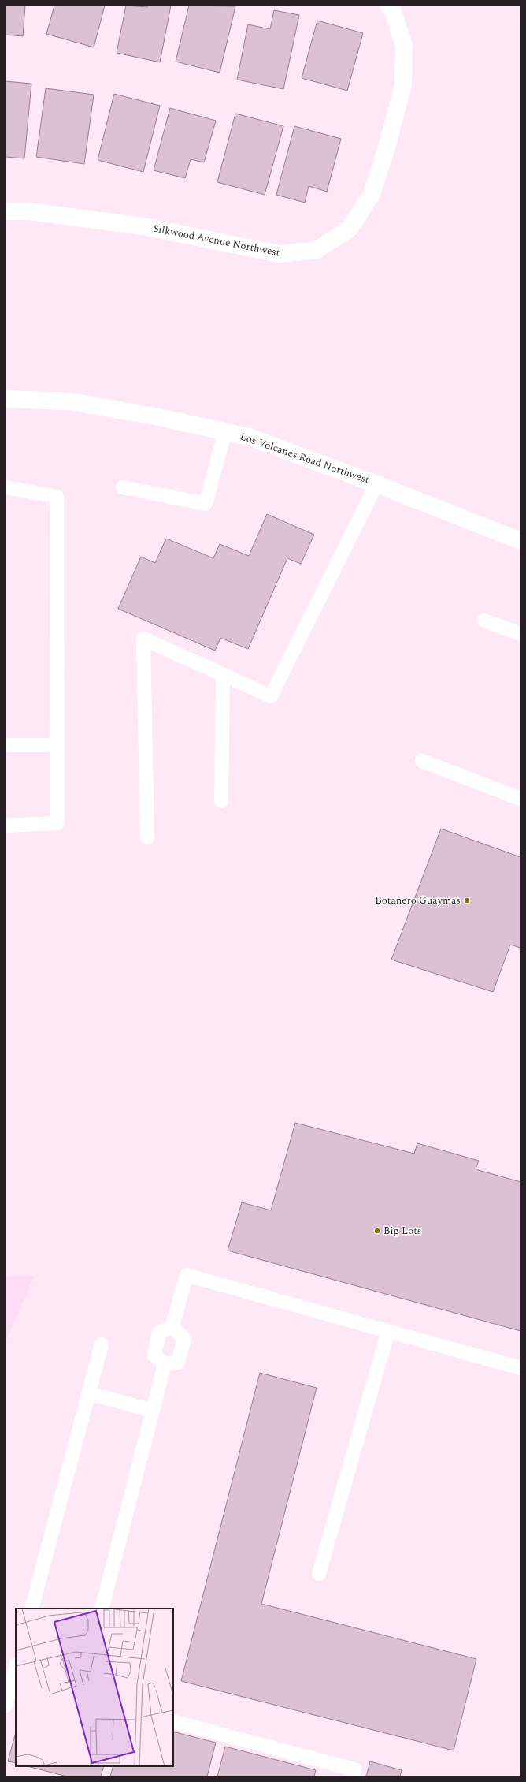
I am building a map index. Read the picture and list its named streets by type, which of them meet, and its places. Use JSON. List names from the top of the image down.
{
  "streets": {
    "street": ["Silkwood Avenue Northwest", "Los Volcanes Road Northwest"]
  },
  "places": ["Botanero Guaymas", "Big Lots"]
}
